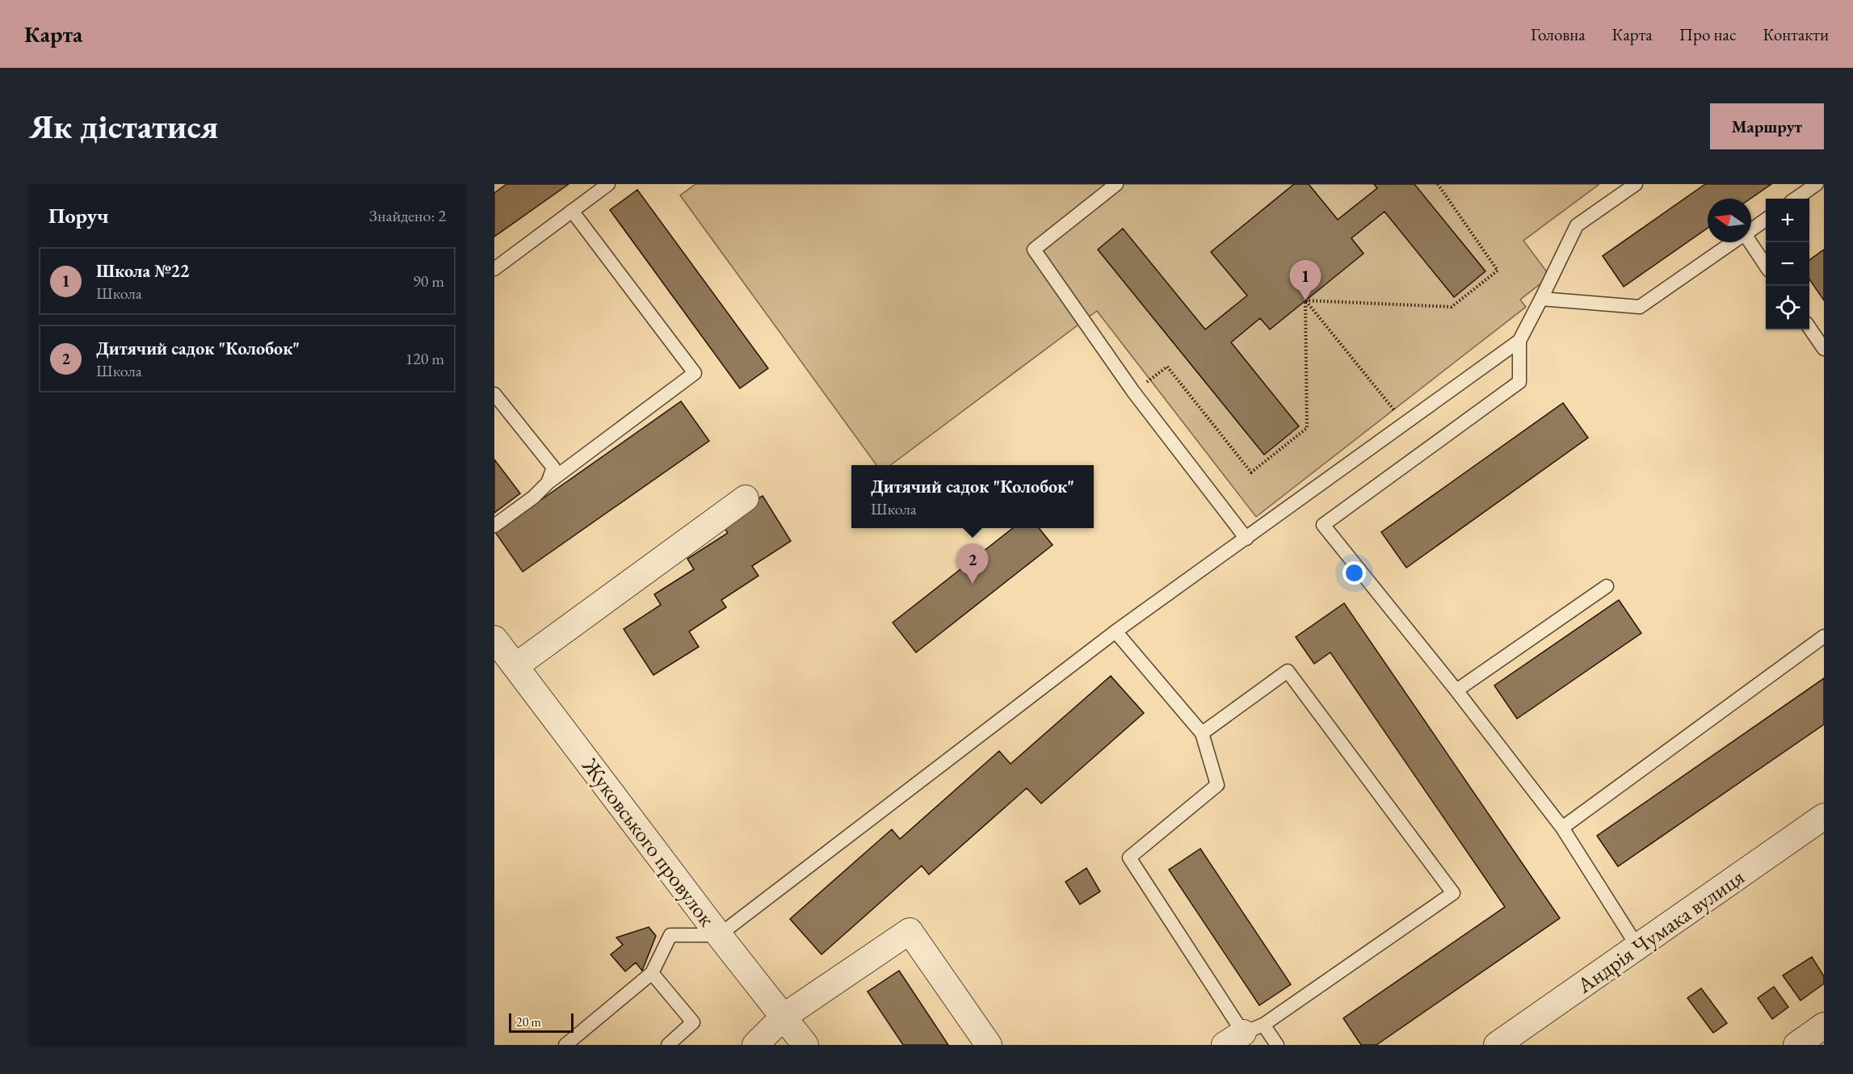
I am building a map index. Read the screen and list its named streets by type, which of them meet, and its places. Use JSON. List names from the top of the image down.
{
  "streets": {
    "street": ["Жуковського провулок", "Андрія Чумака вулиця"]
  },
  "scale_bar": "20 m",
  "north": "left",
  "page": {
    "header": "Карта",
    "nav": [
      "Головна",
      "Карта",
      "Про нас",
      "Контакти"
    ],
    "buttons": "Маршрут",
    "title": "Як дістатися",
    "heading": ["Поруч", "Знайдено: 2"],
    "map_buttons": ["+", "−"],
    "list": [
      {
        "mark": "1",
        "name": "Школа №22",
        "note": "Школа",
        "value": "90 m"
      },
      {
        "mark": "2",
        "name": "Дитячий садок \"Колобок\"",
        "note": "Школа",
        "value": "120 m"
      }
    ],
    "pins": ["1", "2"],
    "popup": ["Дитячий садок \"Колобок\"", "Школа"],
    "scale": "20 m"
  }
}
